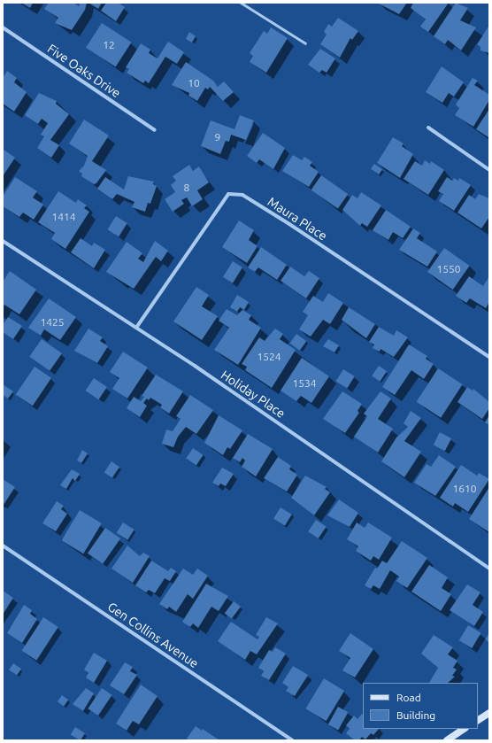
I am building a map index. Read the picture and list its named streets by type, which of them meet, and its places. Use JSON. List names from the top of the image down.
{
  "streets": {
    "street": [
      "Five Oaks Drive",
      "Maura Place",
      "Holiday Place",
      "Gen Collins Avenue"
    ]
  },
  "crossings": [
    ["Maura Place", "Holiday Place"]
  ],
  "house_numbers": [
    "12",
    "10",
    "9",
    "8",
    "1414",
    "1550",
    "1425",
    "1524",
    "1534",
    "1610"
  ],
  "legend": ["Road", "Building"]
}
